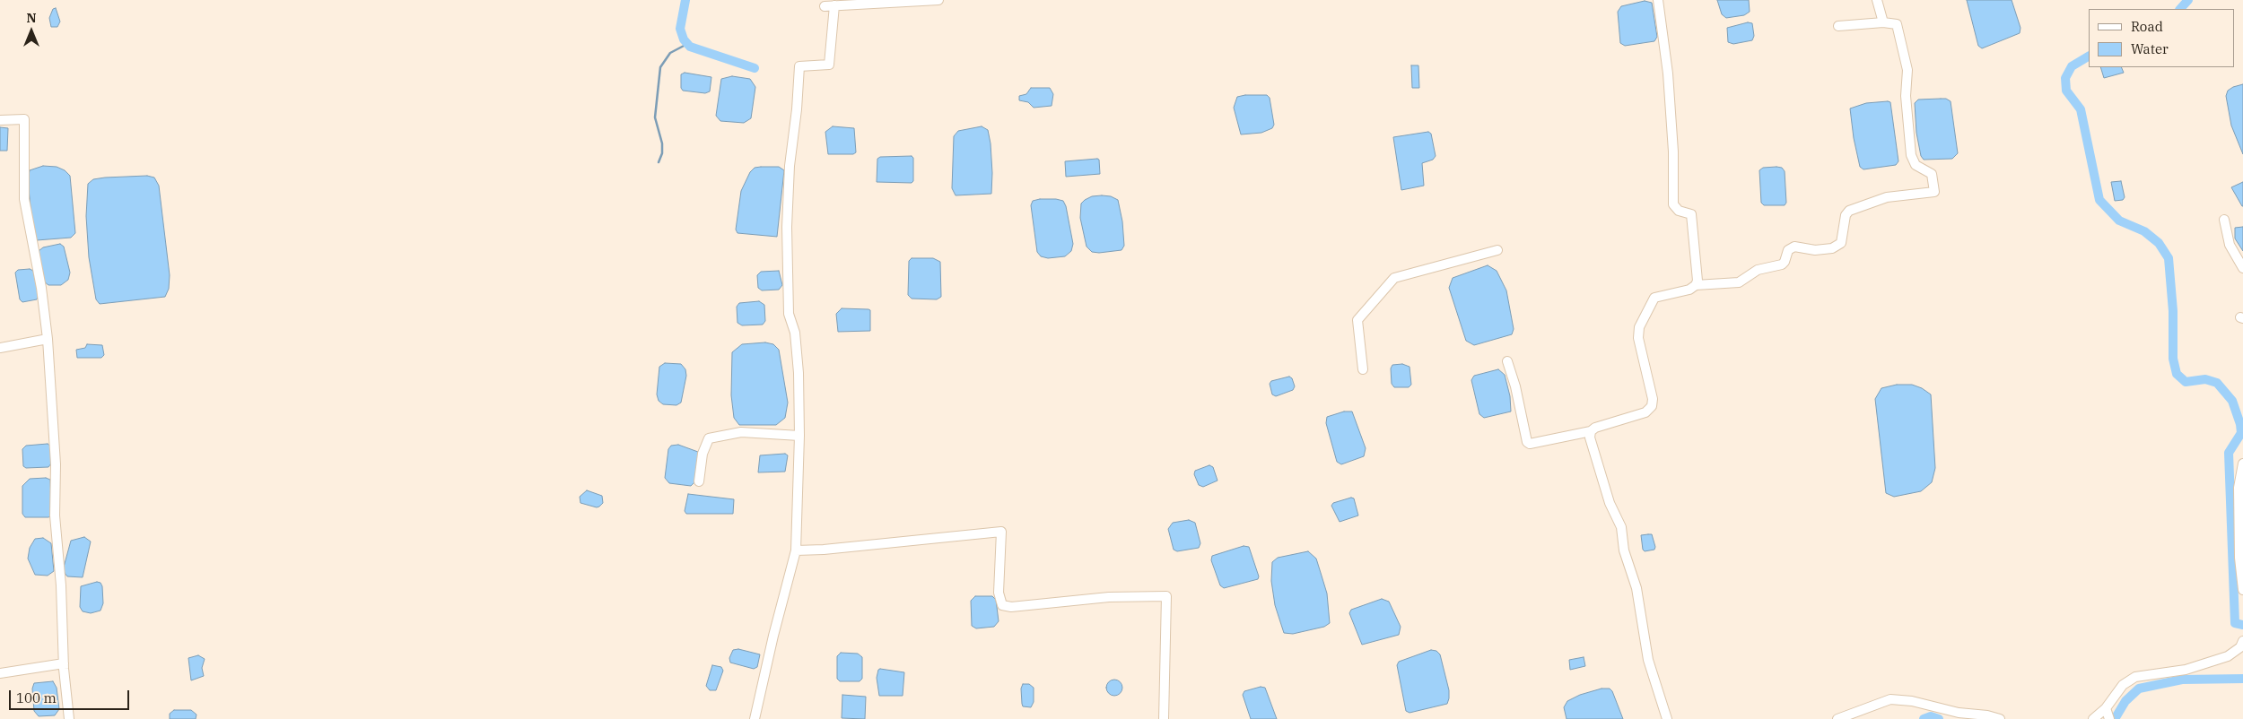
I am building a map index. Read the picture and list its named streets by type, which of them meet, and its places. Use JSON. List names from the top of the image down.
{
  "legend": ["Road", "Water"],
  "scale_bar": "100 m",
  "north": "top"
}
